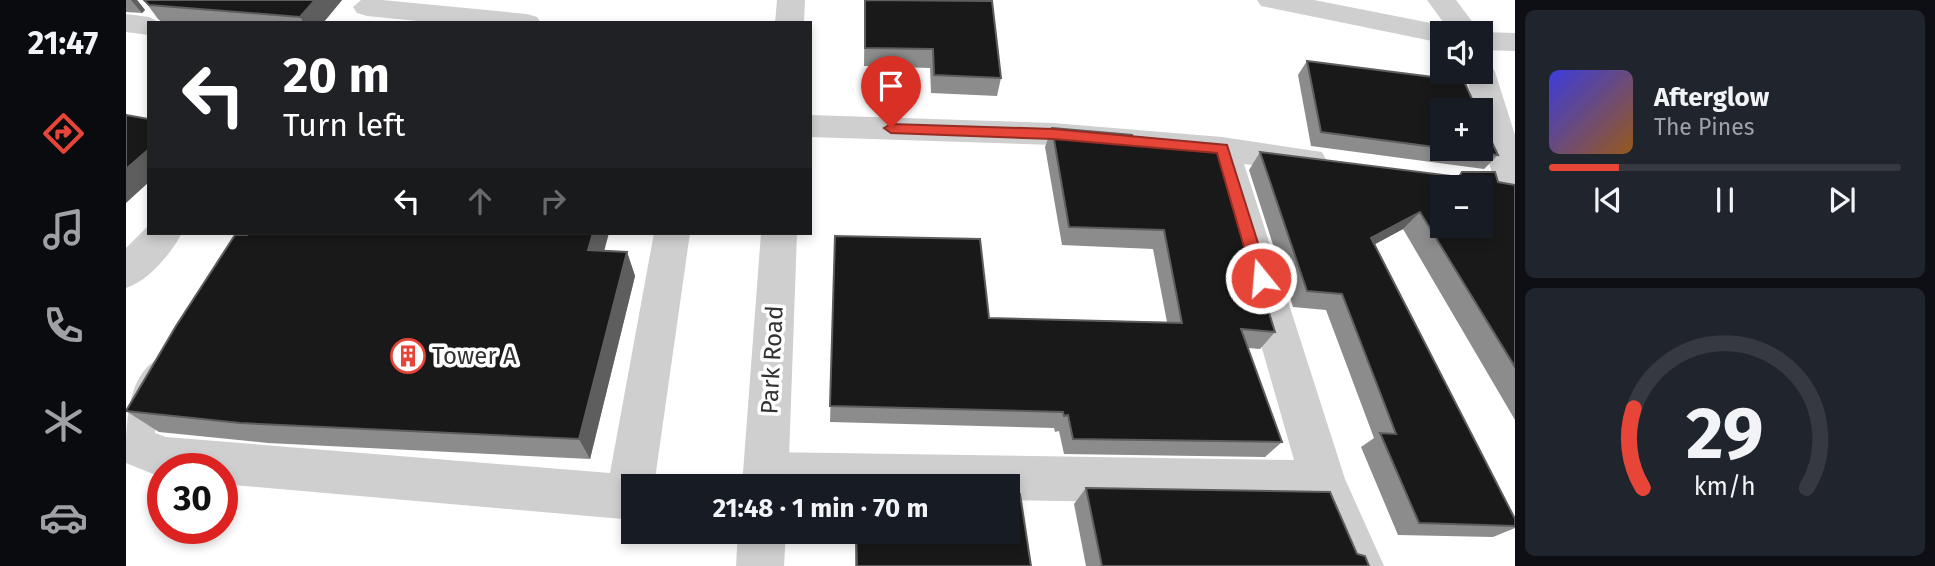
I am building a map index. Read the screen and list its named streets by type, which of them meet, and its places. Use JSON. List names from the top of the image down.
{
  "streets": {
    "street": ["Park Road"]
  },
  "places": {
    "building": ["Tower A"]
  },
  "page": {
    "tabs": "21:47",
    "map_buttons": ["+", "−"],
    "turn": ["20 m", "Turn left"],
    "song": ["Afterglow", "The Pines"],
    "limit": "30",
    "trip": "21:48 · 1 min · 70 m",
    "gauge": ["29", "km/h"]
  }
}
